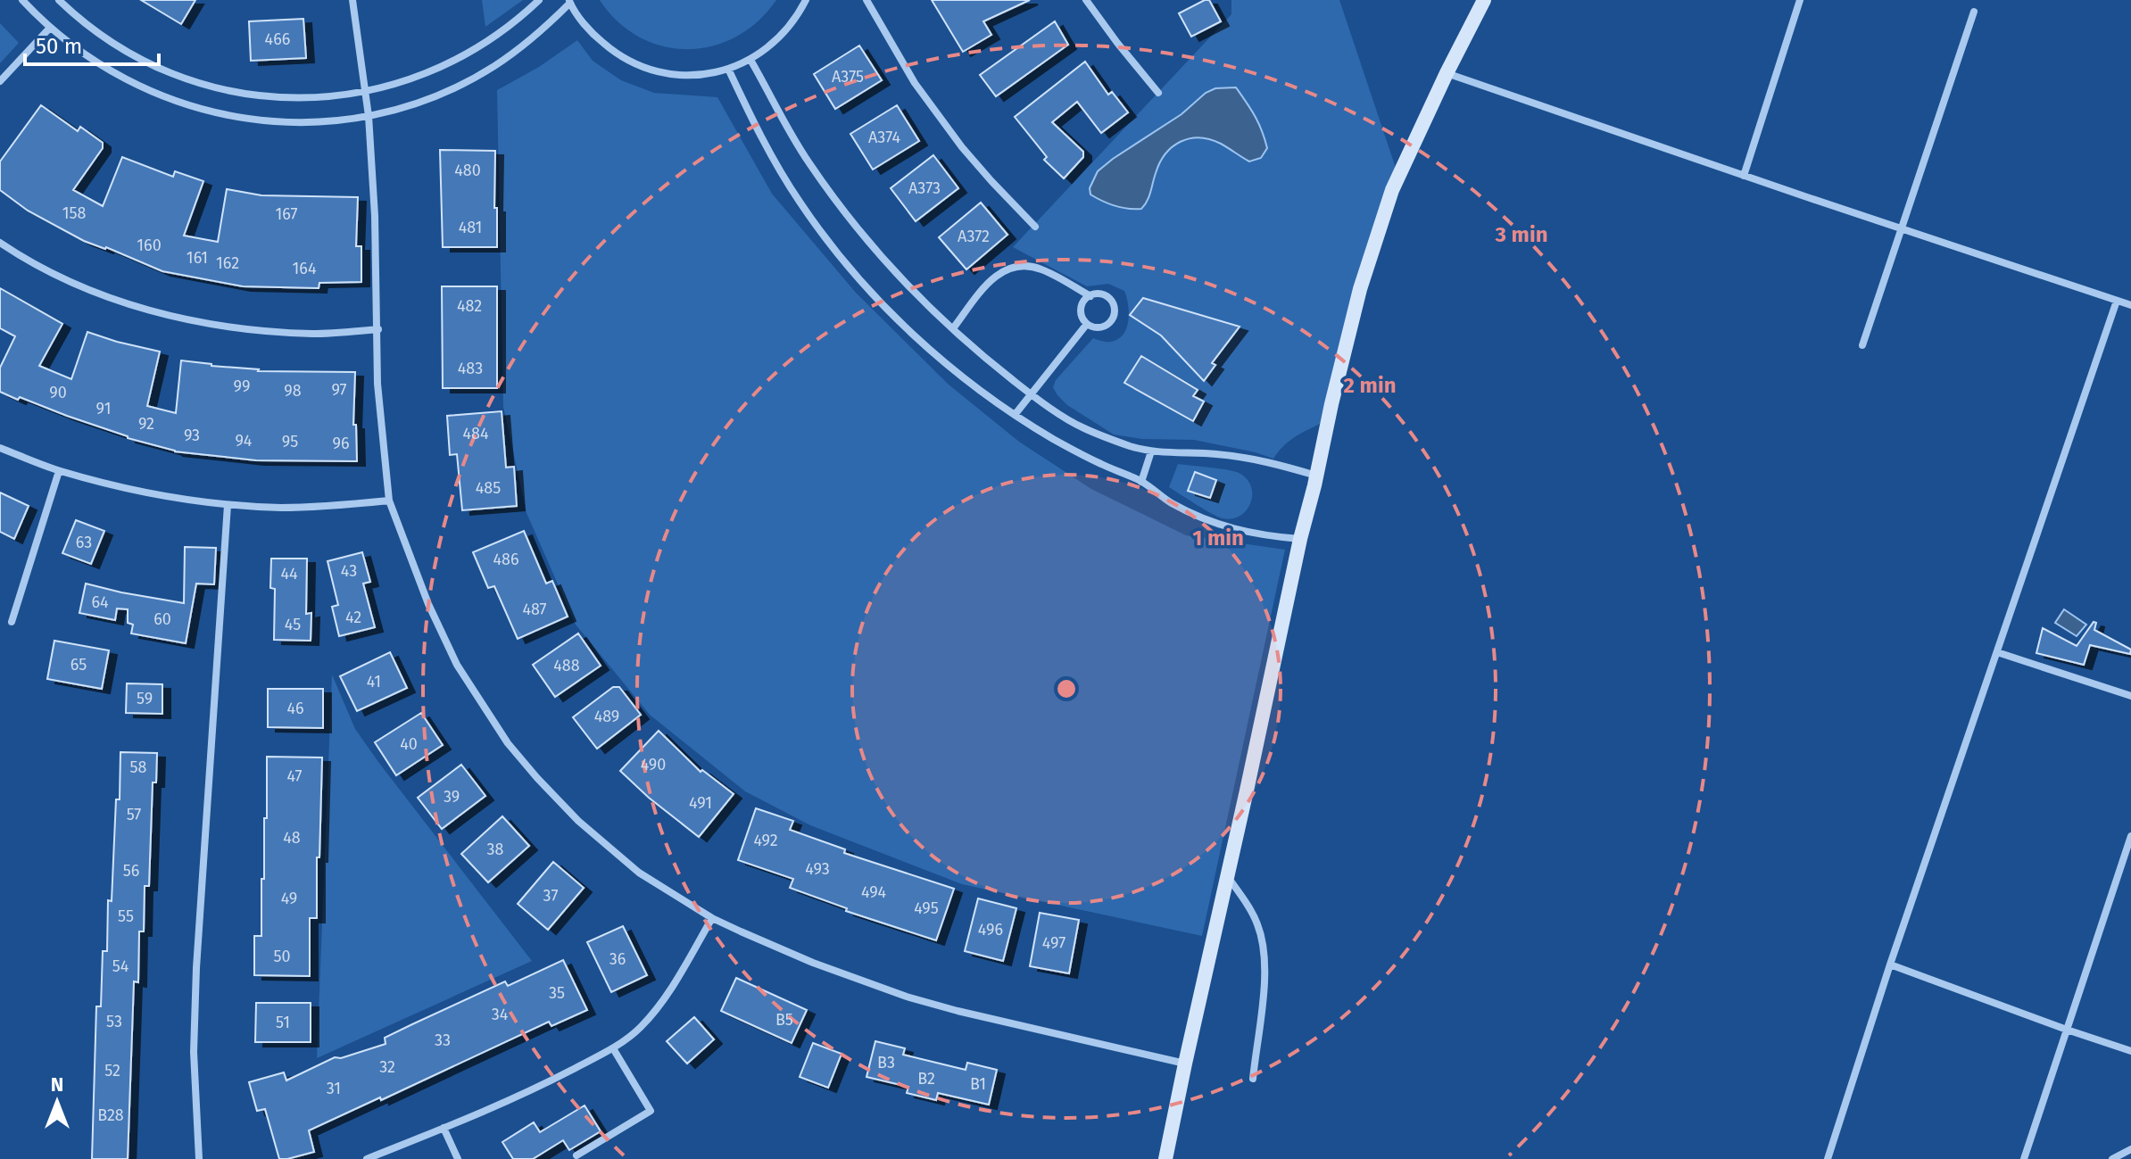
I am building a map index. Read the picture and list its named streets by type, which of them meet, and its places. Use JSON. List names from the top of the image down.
{
  "house_numbers": [
    "466",
    "A375",
    "A374",
    "480",
    "A373",
    "158",
    "167",
    "481",
    "A372",
    "160",
    "161",
    "162",
    "164",
    "482",
    "483",
    "99",
    "97",
    "98",
    "90",
    "91",
    "92",
    "484",
    "93",
    "94",
    "95",
    "96",
    "485",
    "63",
    "486",
    "43",
    "44",
    "64",
    "487",
    "42",
    "60",
    "45",
    "65",
    "488",
    "41",
    "59",
    "46",
    "489",
    "40",
    "490",
    "58",
    "47",
    "39",
    "491",
    "57",
    "48",
    "492",
    "38",
    "493",
    "56",
    "494",
    "37",
    "49",
    "495",
    "55",
    "496",
    "497",
    "50",
    "36",
    "54",
    "35",
    "34",
    "B5",
    "53",
    "51",
    "33",
    "B3",
    "32",
    "52",
    "B2",
    "B1",
    "31",
    "B28"
  ],
  "scale_bar": "50 m",
  "north": "top",
  "rings": ["3 min", "2 min", "1 min"]
}
